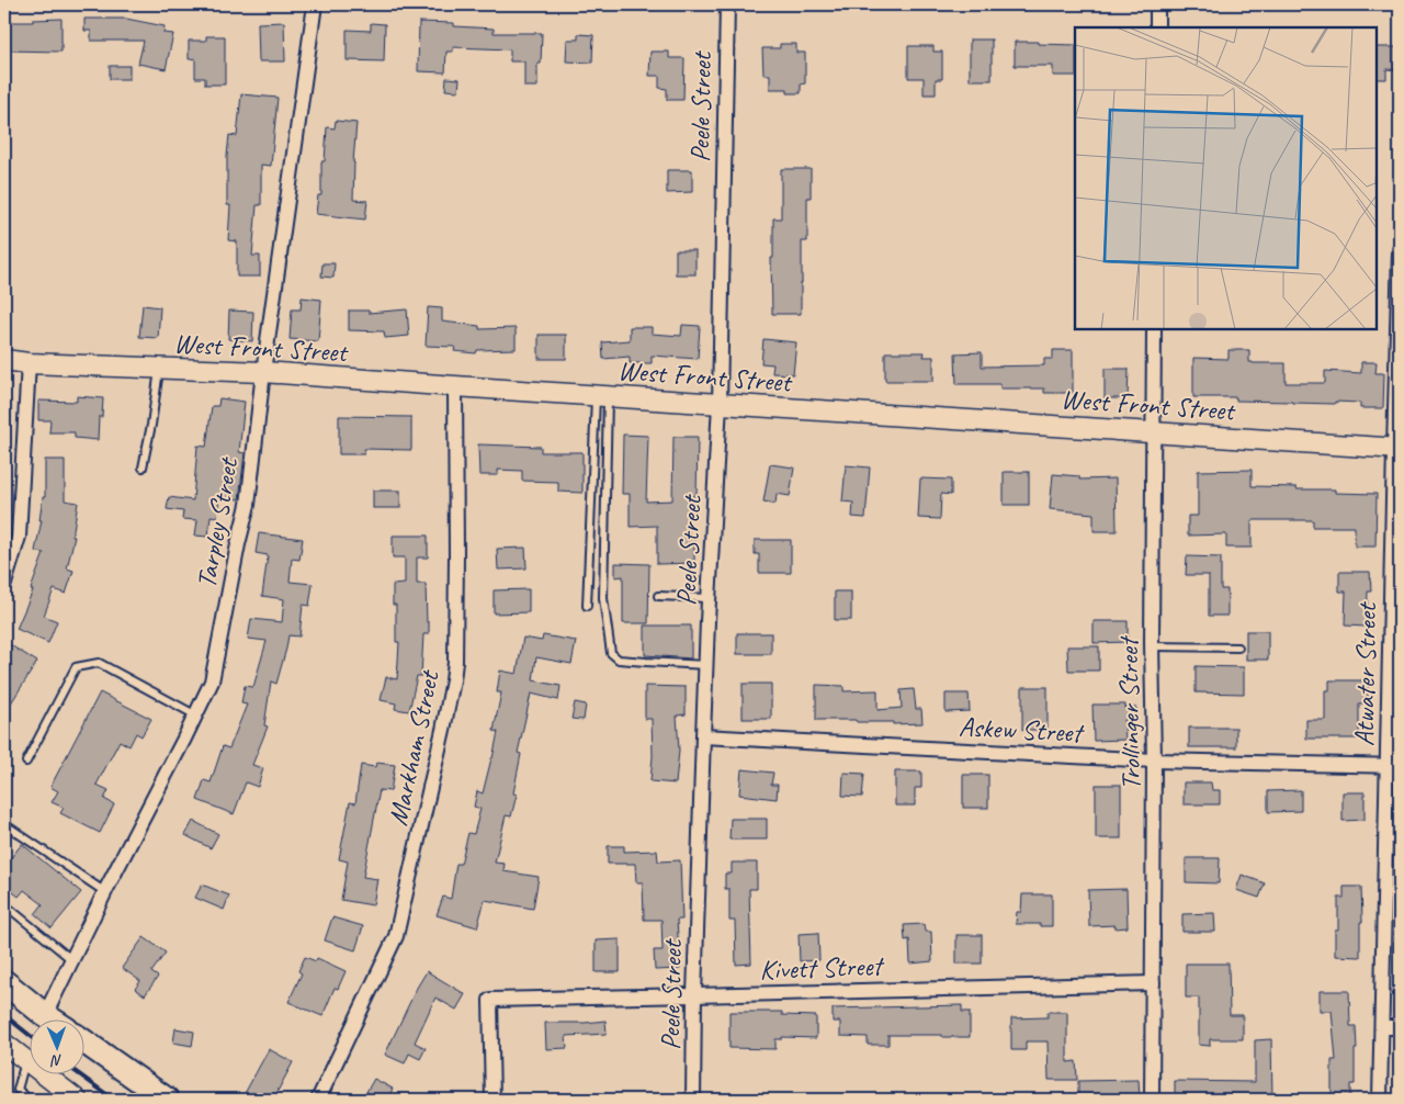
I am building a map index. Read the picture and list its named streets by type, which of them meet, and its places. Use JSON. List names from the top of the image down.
{
  "streets": {
    "street": [
      "Peele Street",
      "West Front Street",
      "Tarpley Street",
      "Atwater Street",
      "Trollinger Street",
      "Askew Street",
      "Markham Street",
      "Kivett Street"
    ]
  },
  "crossings": [
    ["Peele Street", "West Front Street"],
    ["Peele Street", "Askew Street"],
    ["Peele Street", "Kivett Street"],
    ["West Front Street", "Tarpley Street"],
    ["West Front Street", "Atwater Street"],
    ["West Front Street", "Trollinger Street"],
    ["West Front Street", "Markham Street"],
    ["Atwater Street", "Askew Street"],
    ["Trollinger Street", "Askew Street"],
    ["Trollinger Street", "Kivett Street"]
  ],
  "north": "bottom"
}
